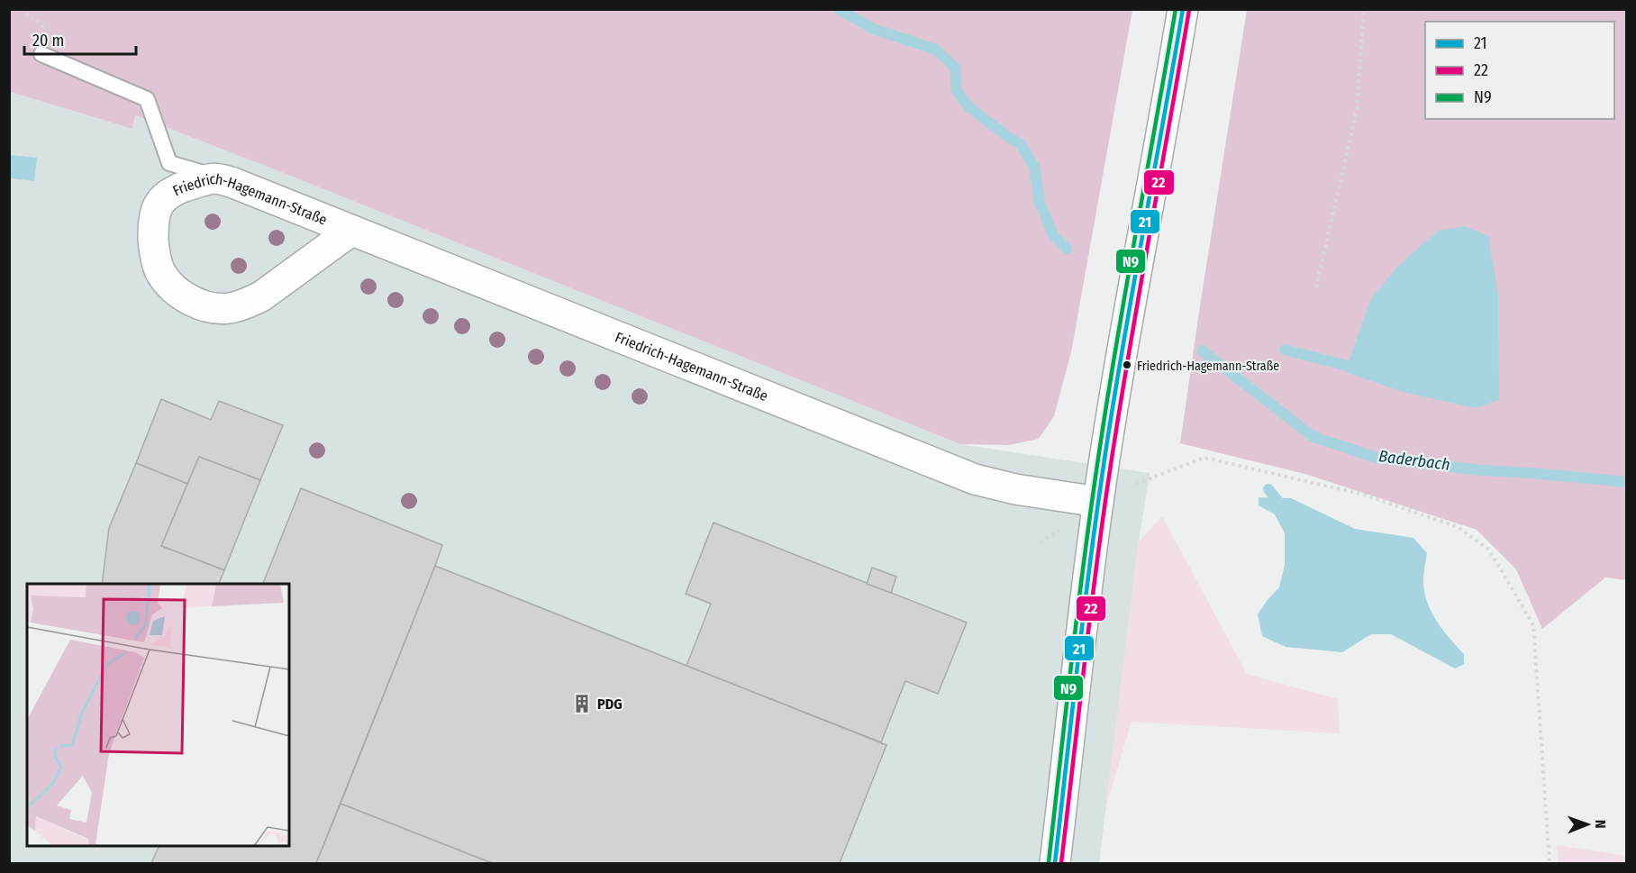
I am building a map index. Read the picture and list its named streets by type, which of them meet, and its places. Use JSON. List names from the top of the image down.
{
  "streets": {
    "street": ["Friedrich-Hagemann-Straße"]
  },
  "water": ["Baderbach"],
  "places": {
    "other": ["Friedrich-Hagemann-Straße"],
    "building": ["PDG"]
  },
  "lines": ["transit line 21", "transit line N9", "transit line 22"],
  "legend": ["21", "22", "N9"],
  "scale_bar": "20 m",
  "north": "right"
}
